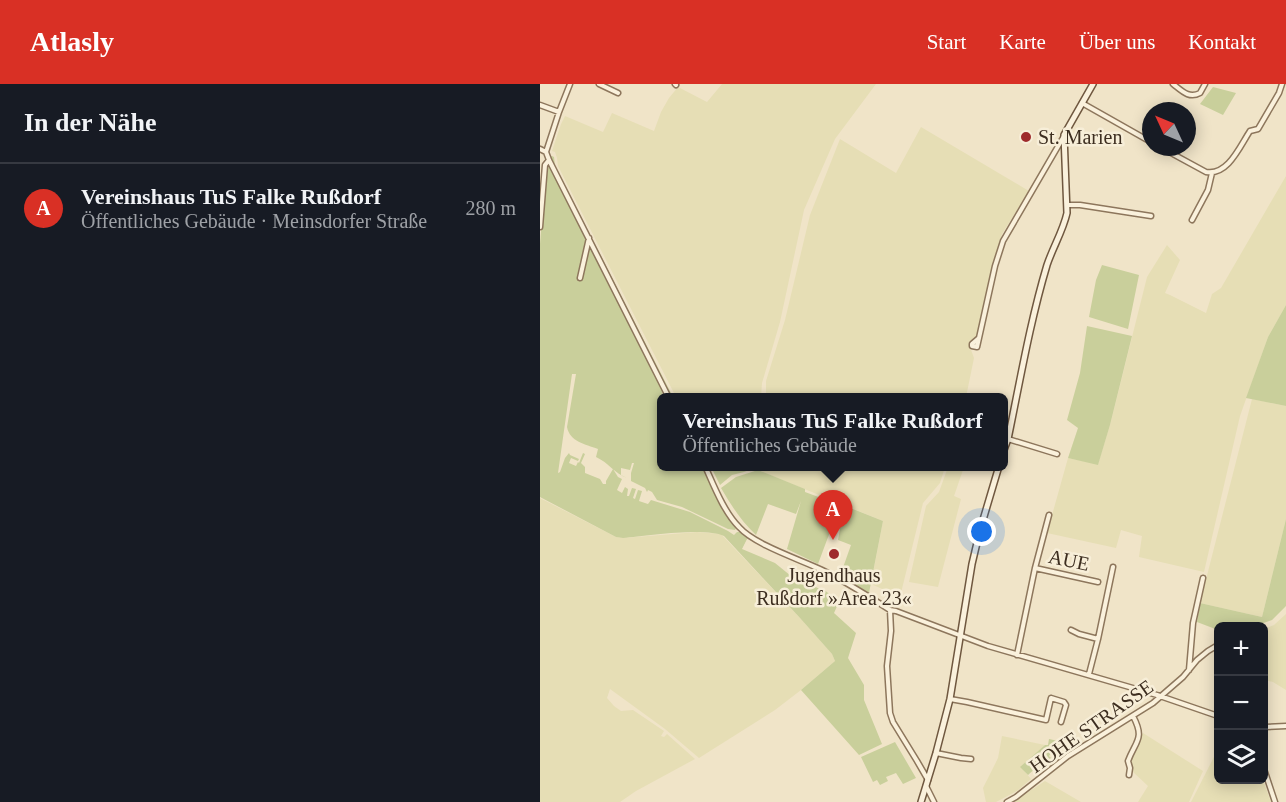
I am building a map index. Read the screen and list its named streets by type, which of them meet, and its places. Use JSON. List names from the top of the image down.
{
  "streets": {
    "street": ["AUE", "HOHE STRASSE"]
  },
  "places": ["St. Marien", "Jugendhaus Rußdorf »Area 23«"],
  "north": "top left",
  "page": {
    "header": "Atlasly",
    "nav": [
      "Start",
      "Karte",
      "Über uns",
      "Kontakt"
    ],
    "heading": "In der Nähe",
    "list": [
      {
        "mark": "A",
        "name": "Vereinshaus TuS Falke Rußdorf",
        "note": "Öffentliches Gebäude · Meinsdorfer Straße",
        "value": "280 m"
      }
    ],
    "popup": ["Vereinshaus TuS Falke Rußdorf", "Öffentliches Gebäude"],
    "pins": "A",
    "map_buttons": ["+", "−"]
  }
}
